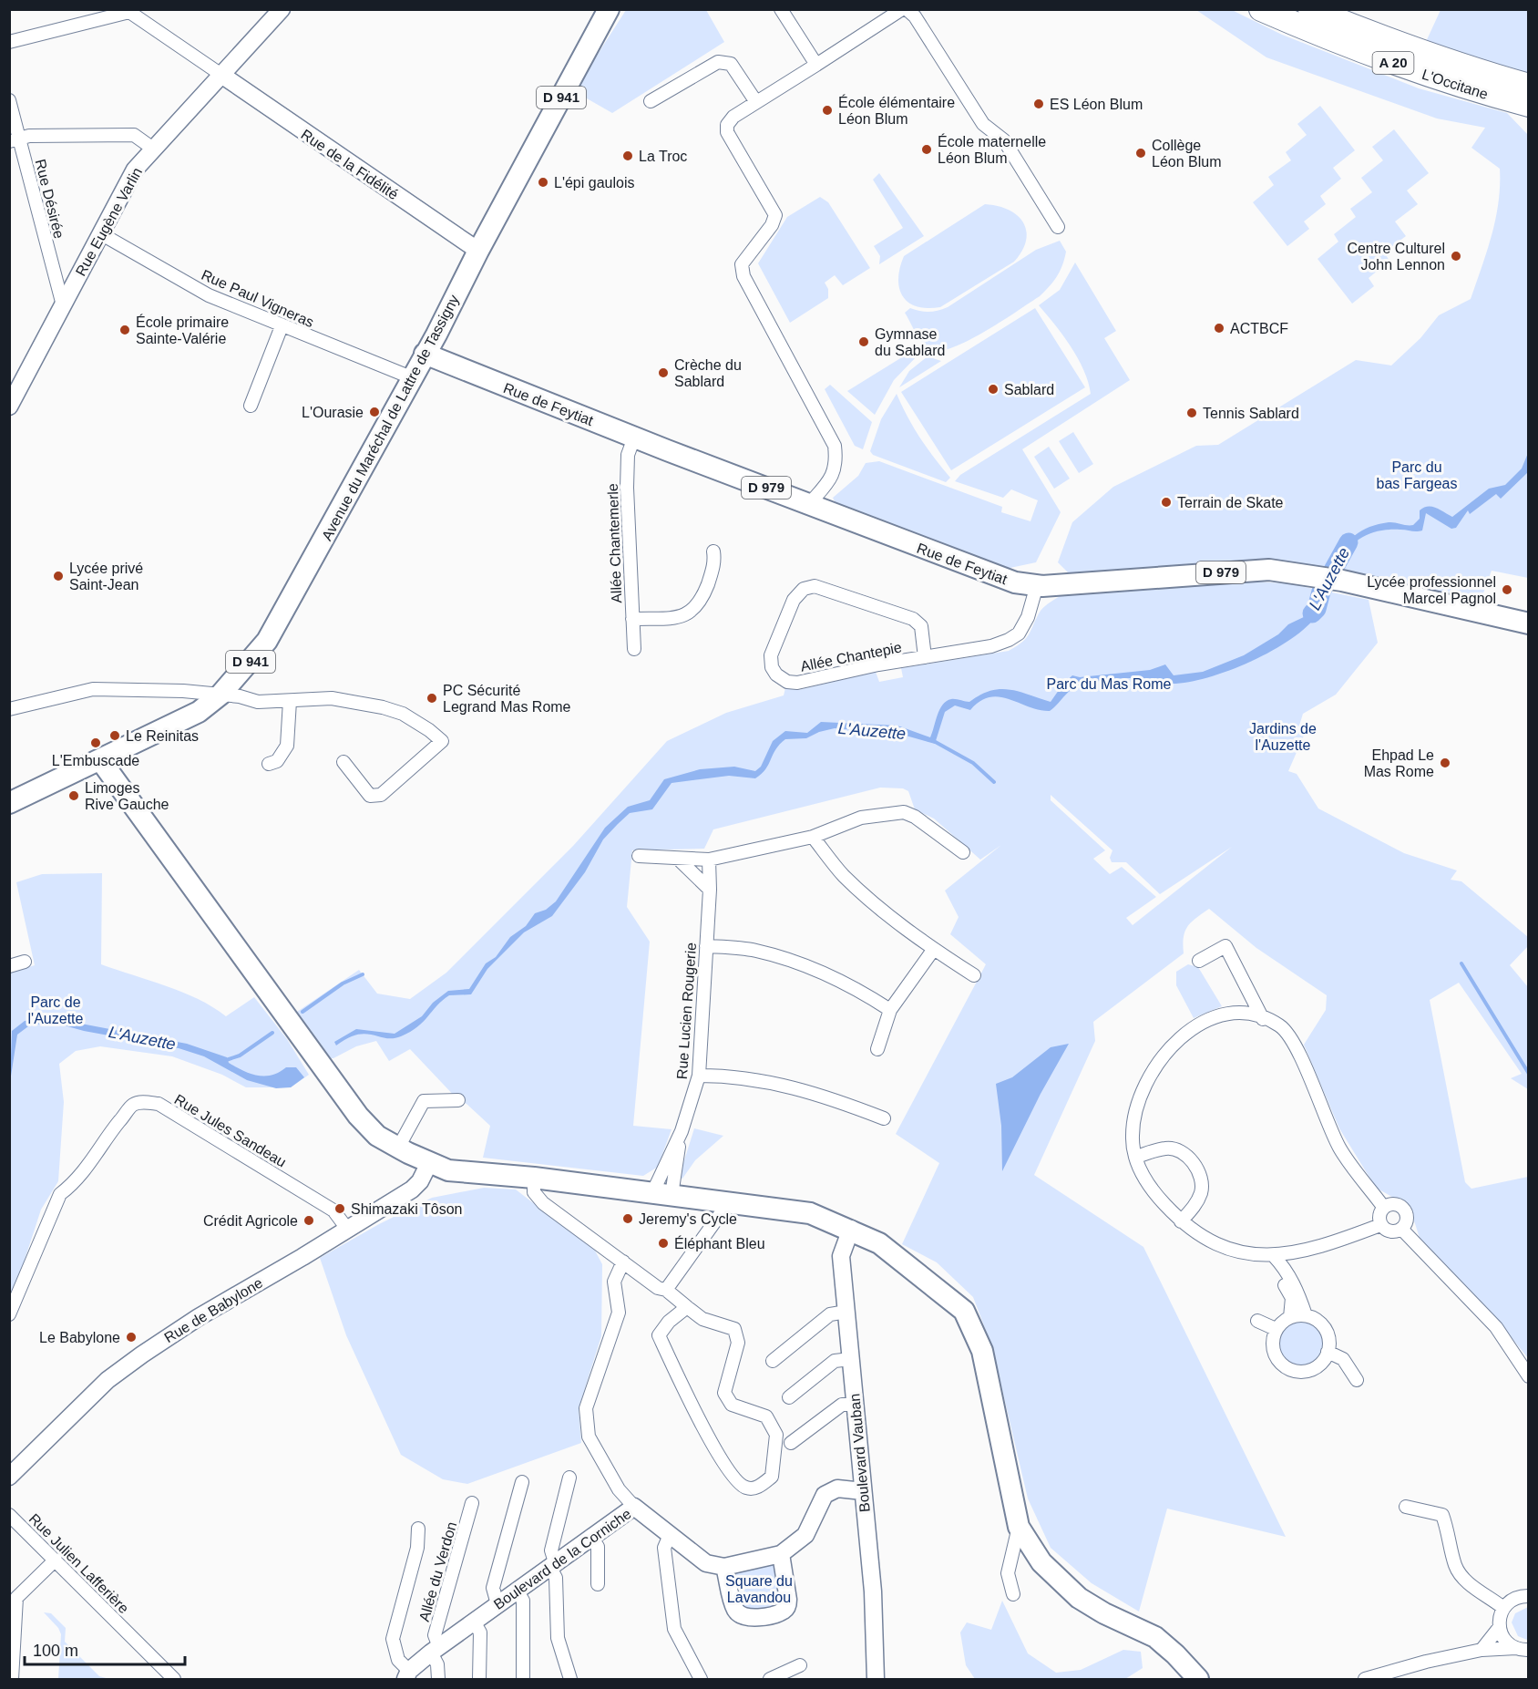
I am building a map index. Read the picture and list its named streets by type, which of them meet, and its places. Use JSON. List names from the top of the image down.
{
  "streets": {
    "highway": ["A 20", "L'Occitane"],
    "main road": [
      "D 941",
      "Rue de Feytiat",
      "Avenue du Maréchal de Lattre de Tassigny",
      "D 979"
    ],
    "street": [
      "Rue de la Fidélité",
      "Rue Désirée",
      "Rue Eugène Varlin",
      "Rue Paul Vigneras",
      "Allée Chantemerle",
      "Allée Chantepie",
      "Rue Lucien Rougerie",
      "Rue Jules Sandeau",
      "Rue de Babylone",
      "Boulevard Vauban",
      "Boulevard de la Corniche",
      "Rue Julien Lafferière",
      "Allée du Verdon"
    ]
  },
  "crossings": [
    ["D 941", "Avenue du Maréchal de Lattre de Tassigny"],
    ["Rue de la Fidélité", "Rue Eugène Varlin"],
    ["Rue de la Fidélité", "Avenue du Maréchal de Lattre de Tassigny"],
    ["Rue Désirée", "Rue Eugène Varlin"],
    ["Rue Eugène Varlin", "Rue Paul Vigneras"],
    ["Rue Paul Vigneras", "Avenue du Maréchal de Lattre de Tassigny"],
    ["Rue de Feytiat", "Avenue du Maréchal de Lattre de Tassigny"],
    ["Rue de Feytiat", "Allée Chantemerle"],
    ["Rue de Feytiat", "Allée Chantepie"],
    ["Rue Jules Sandeau", "Rue de Babylone"],
    ["Boulevard de la Corniche", "Allée du Verdon"]
  ],
  "water": ["L'Auzette"],
  "parks": [
    "Parc du bas Fargeas",
    "Parc du Mas Rome",
    "Jardins de l'Auzette",
    "Parc de l'Auzette",
    "Square du Lavandou"
  ],
  "places": [
    "ES Léon Blum",
    "École élémentaire Léon Blum",
    "École maternelle Léon Blum",
    "Collège Léon Blum",
    "La Troc",
    "L'épi gaulois",
    "Centre Culturel John Lennon",
    "ACTBCF",
    "École primaire Sainte-Valérie",
    "Gymnase du Sablard",
    "Crèche du Sablard",
    "Sablard",
    "L'Ourasie",
    "Tennis Sablard",
    "Terrain de Skate",
    "Lycée privé Saint-Jean",
    "Lycée professionnel Marcel Pagnol",
    "PC Sécurité Legrand Mas Rome",
    "Le Reinitas",
    "L'Embuscade",
    "Ehpad Le Mas Rome",
    "Limoges Rive Gauche",
    "Shimazaki Tôson",
    "Jeremy's Cycle",
    "Crédit Agricole",
    "Éléphant Bleu",
    "Le Babylone"
  ],
  "scale_bar": "100 m"
}
